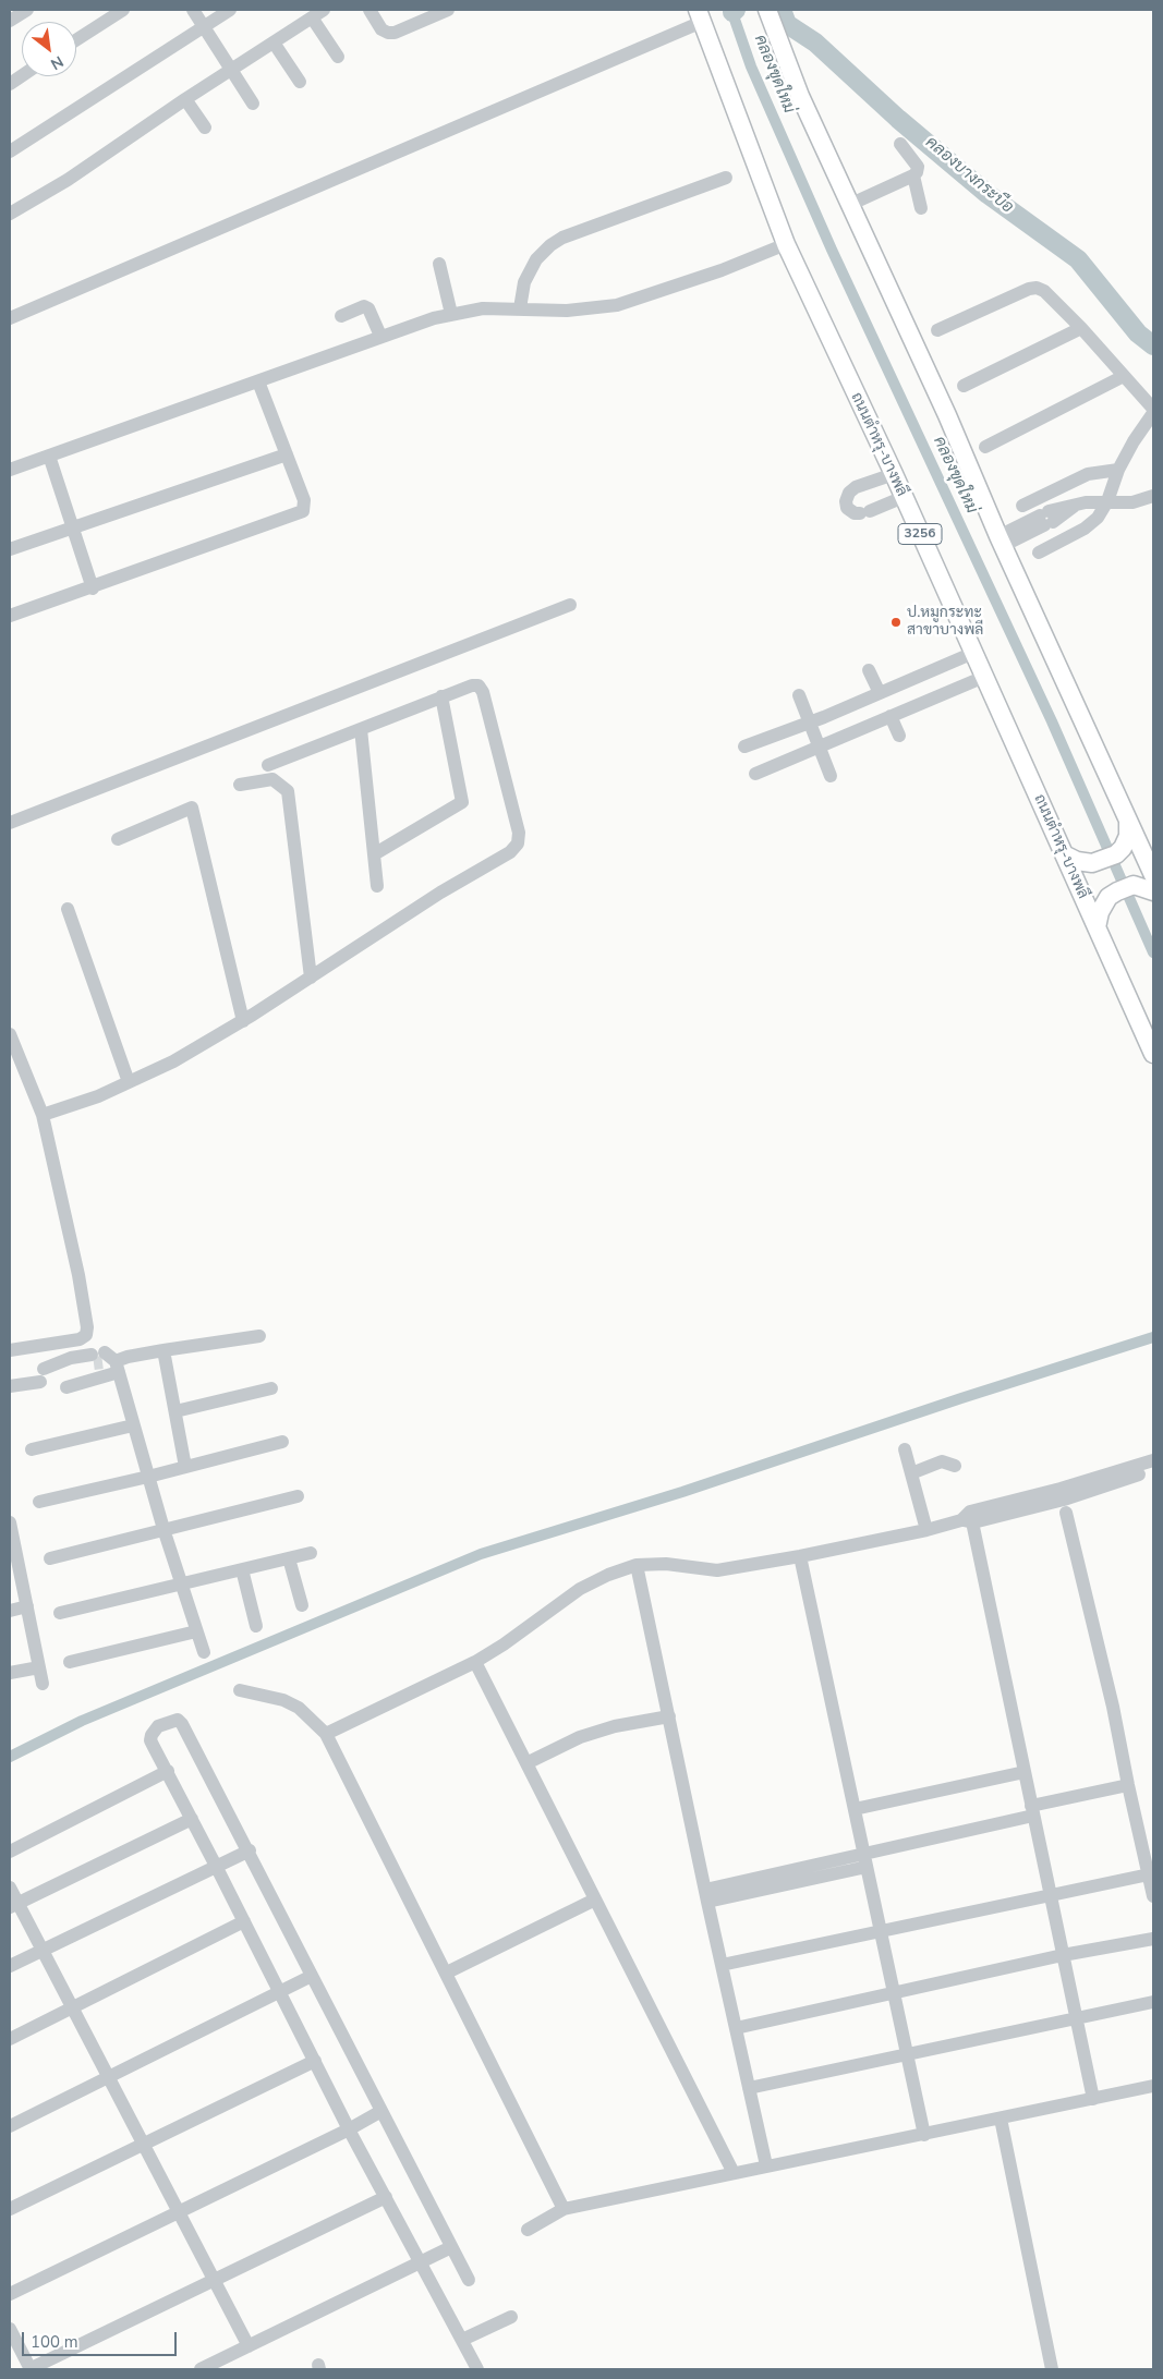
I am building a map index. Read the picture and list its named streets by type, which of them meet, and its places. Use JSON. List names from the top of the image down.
{
  "streets": {
    "main road": ["ถนนตำหรุ-บางพลี", "3256"]
  },
  "water": ["คลองขุดใหม่", "คลองบางกระบือ"],
  "places": ["ป.หมูกระทะ สาขาบางพลี"],
  "scale_bar": "100 m",
  "north": "bottom right"
}
